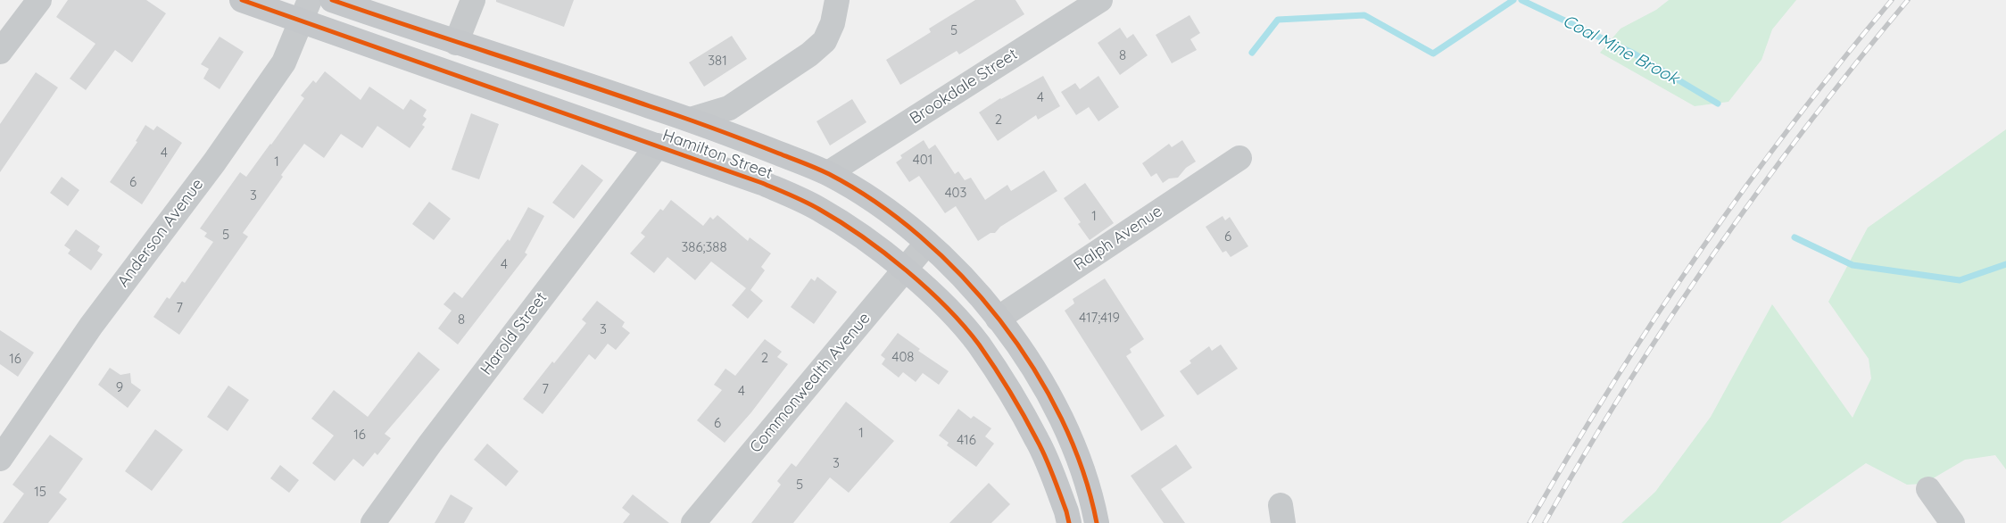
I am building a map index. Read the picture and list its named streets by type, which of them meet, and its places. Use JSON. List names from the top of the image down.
{
  "streets": {
    "main road": ["Hamilton Street"],
    "street": [
      "Brookdale Street",
      "Anderson Avenue",
      "Ralph Avenue",
      "Harold Street",
      "Commonwealth Avenue"
    ]
  },
  "crossings": [
    ["Brookdale Street", "Hamilton Street"],
    ["Hamilton Street", "Anderson Avenue"],
    ["Hamilton Street", "Ralph Avenue"],
    ["Hamilton Street", "Harold Street"],
    ["Hamilton Street", "Commonwealth Avenue"]
  ],
  "water": ["Coal Mine Brook"],
  "house_numbers": [
    "5",
    "8",
    "381",
    "4",
    "2",
    "4",
    "401",
    "1",
    "6",
    "403",
    "3",
    "1",
    "5",
    "6",
    "386;388",
    "4",
    "7",
    "417;419",
    "8",
    "3",
    "408",
    "2",
    "16",
    "9",
    "7",
    "4",
    "6",
    "1",
    "16",
    "416",
    "3",
    "5",
    "15"
  ]
}
